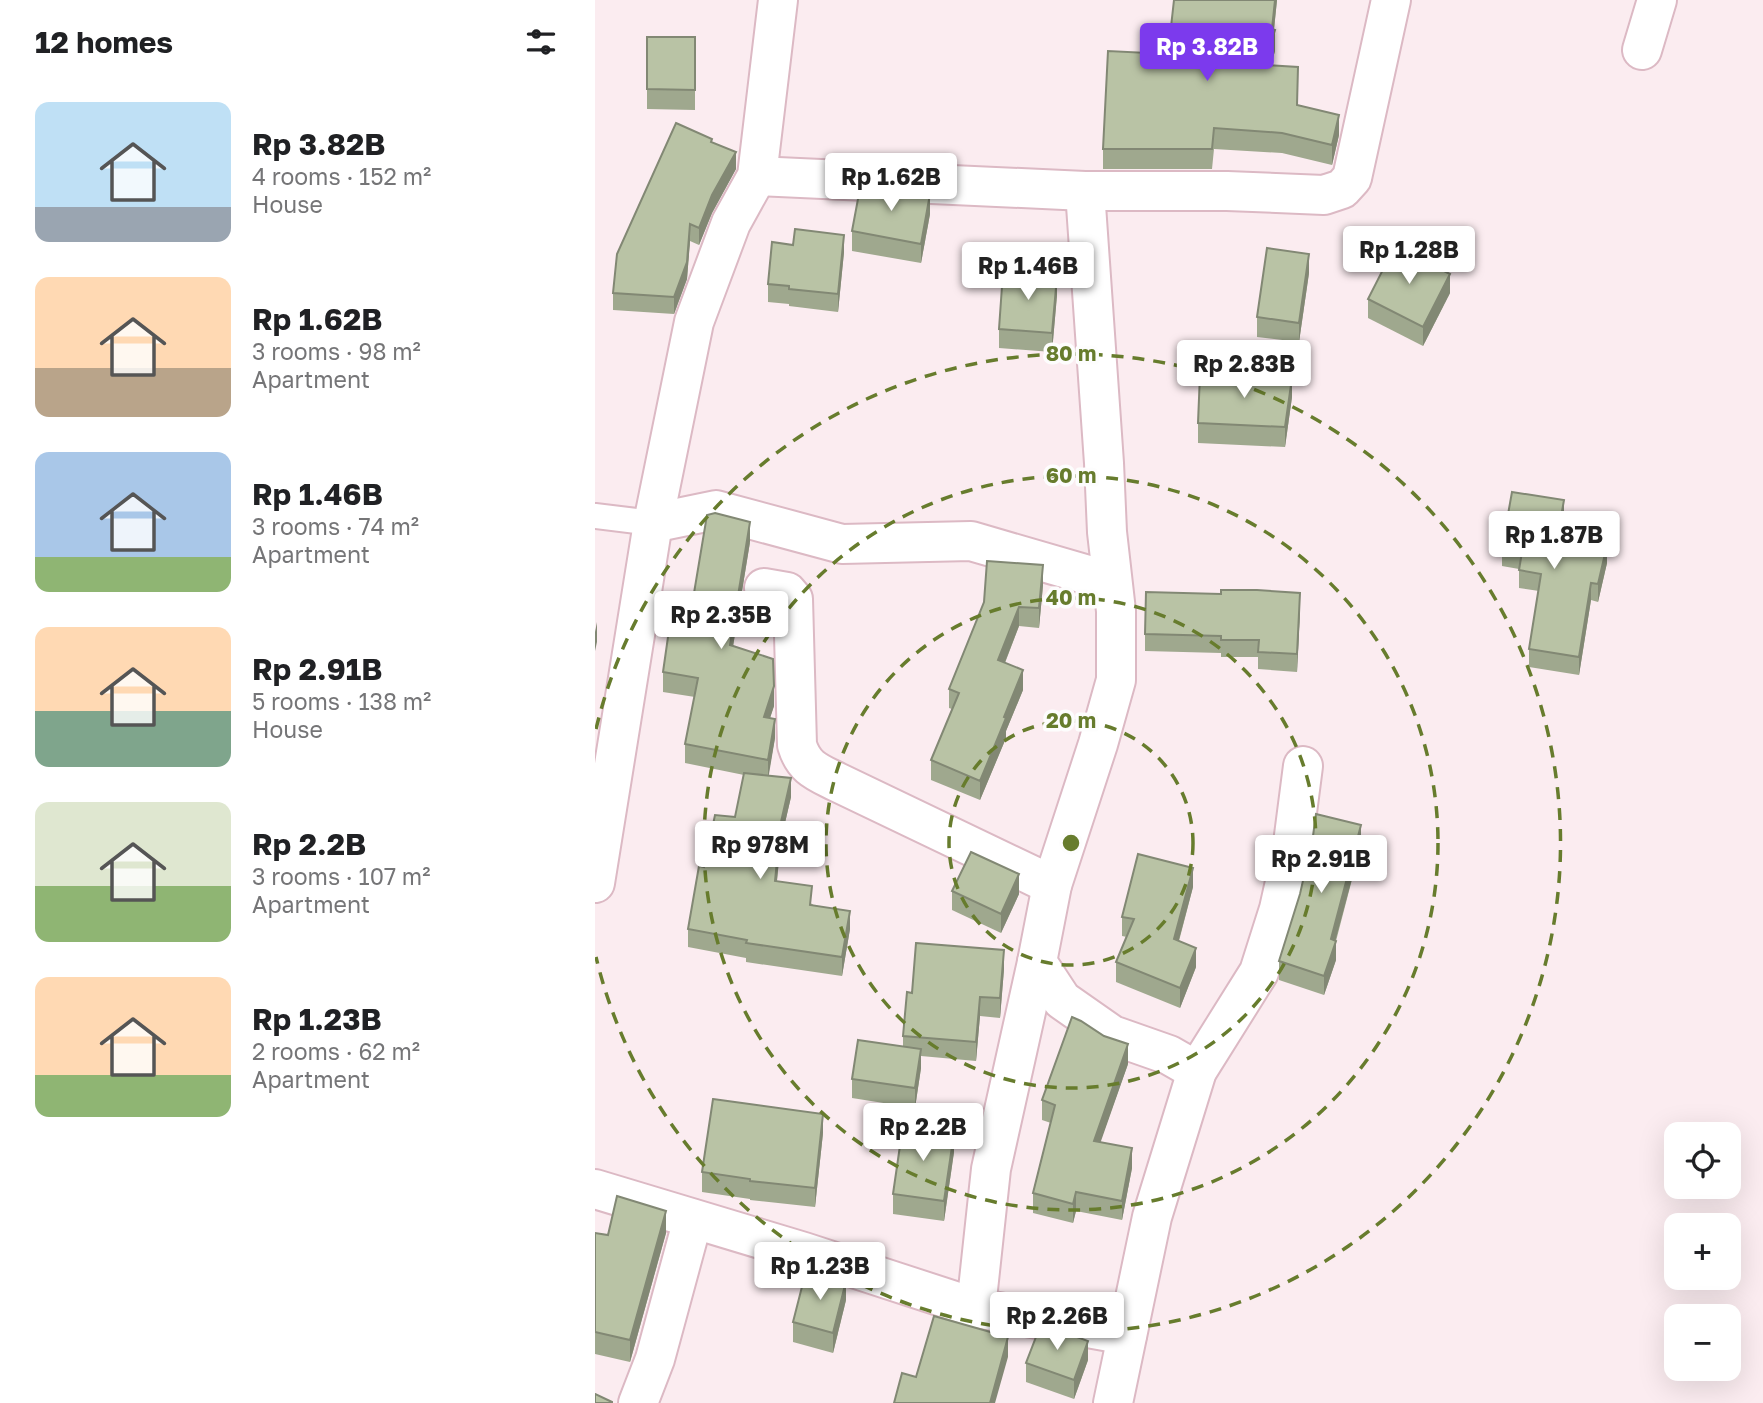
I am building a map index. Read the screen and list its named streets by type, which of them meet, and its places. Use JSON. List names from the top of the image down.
{
  "page": {
    "heading": "12 homes",
    "price": [
      "Rp 3.82B",
      "Rp 1.62B",
      "Rp 1.28B",
      "Rp 1.46B",
      "Rp 2.83B",
      "Rp 1.87B",
      "Rp 2.35B",
      "Rp 978M",
      "Rp 2.91B",
      "Rp 2.2B",
      "Rp 1.23B",
      "Rp 2.26B"
    ],
    "list": [
      {
        "name": "Rp 3.82B",
        "note": "4 rooms · 152 m² · House"
      },
      {
        "name": "Rp 1.62B",
        "note": "3 rooms · 98 m² · Apartment"
      },
      {
        "name": "Rp 1.46B",
        "note": "3 rooms · 74 m² · Apartment"
      },
      {
        "name": "Rp 2.91B",
        "note": "5 rooms · 138 m² · House"
      },
      {
        "name": "Rp 2.2B",
        "note": "3 rooms · 107 m² · Apartment"
      },
      {
        "name": "Rp 1.23B",
        "note": "2 rooms · 62 m² · Apartment"
      }
    ],
    "map_buttons": ["+", "−"]
  },
  "rings": [
    "80 m",
    "60 m",
    "40 m",
    "20 m"
  ]
}
